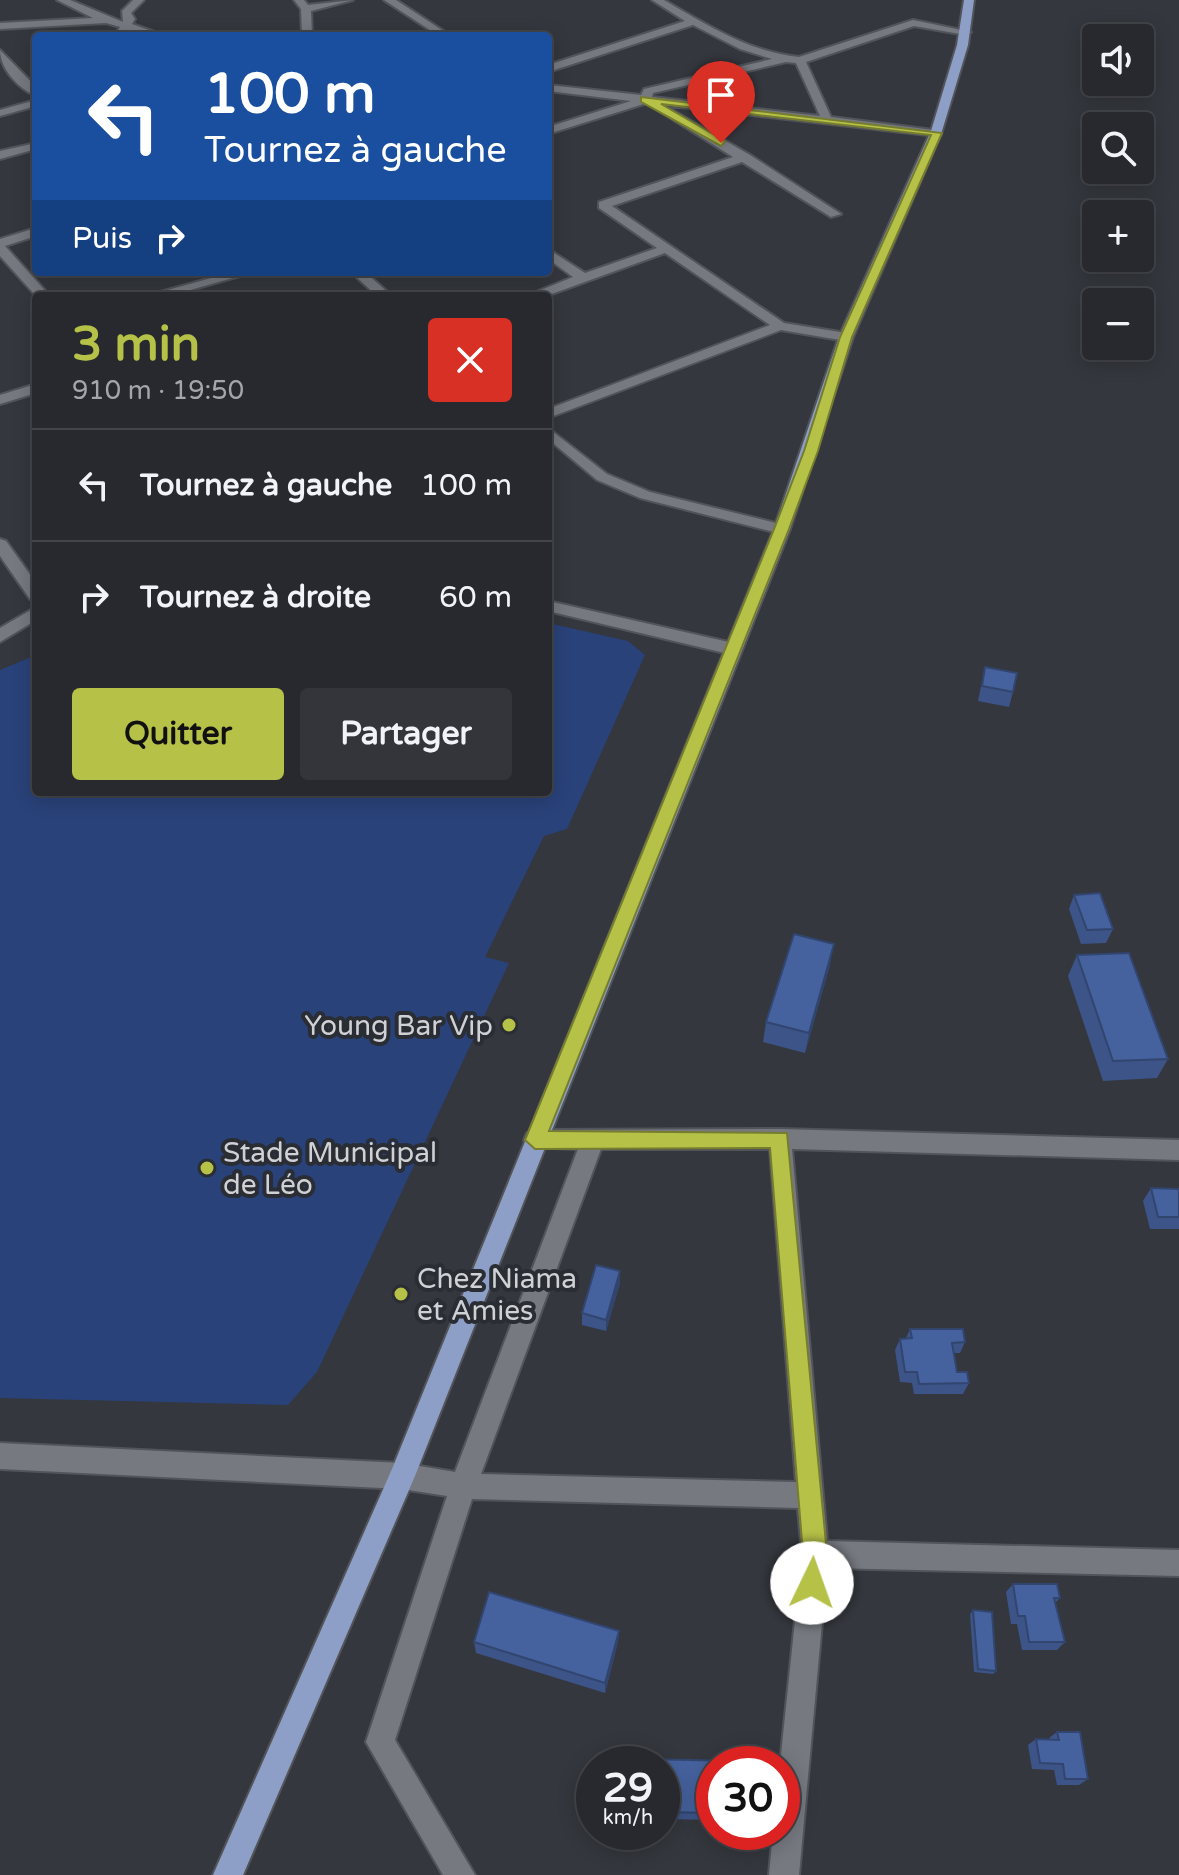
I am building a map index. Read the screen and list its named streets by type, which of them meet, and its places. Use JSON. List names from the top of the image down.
{
  "places": ["Young Bar Vip", "Stade Municipal de Léo", "Chez Niama et Amies"],
  "page": {
    "map_buttons": ["+", "−"],
    "turn": ["100 m", "Tournez à gauche"],
    "then": "Puis",
    "heading": ["3 min", "910 m · 19:50"],
    "list": [
      {
        "name": "Tournez à gauche",
        "value": "100 m"
      },
      {
        "name": "Tournez à droite",
        "value": "60 m"
      }
    ],
    "buttons": ["Quitter", "Partager"],
    "speed": "29 km/h",
    "limit": "30"
  }
}
